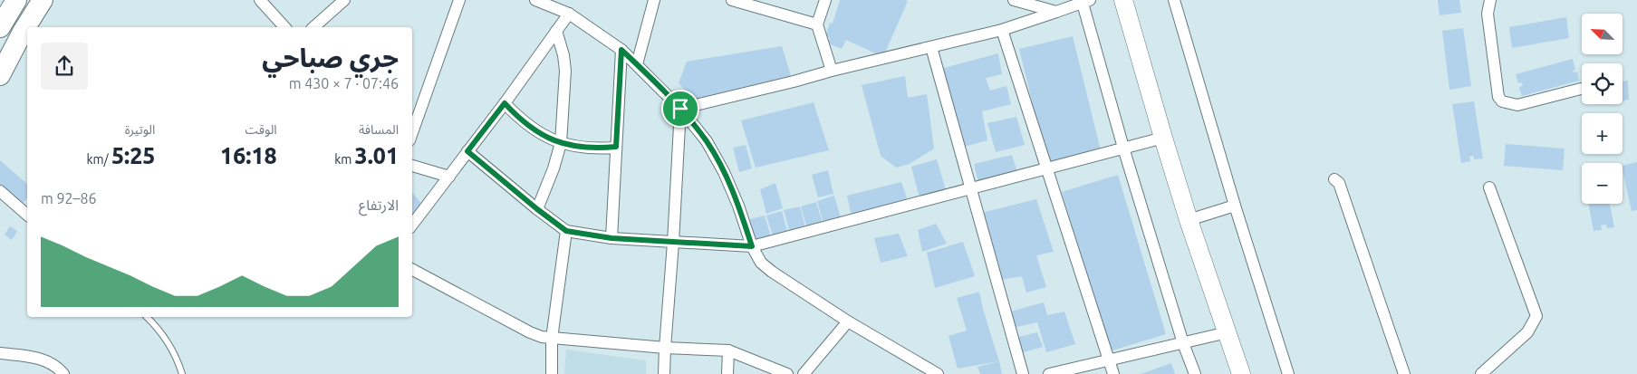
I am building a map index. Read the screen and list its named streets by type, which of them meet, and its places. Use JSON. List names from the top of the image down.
{
  "north": "top left",
  "page": {
    "map_buttons": ["+", "−"],
    "heading": ["جري صباحي", "07:46 · 7 × 430 m"],
    "stats": [
      ["المسافة", "3.01 km"],
      ["الوقت", "16:18"],
      ["الوتيرة", "5:25 /km"]
    ],
    "chart": ["الارتفاع", "86–92 m"]
  }
}
